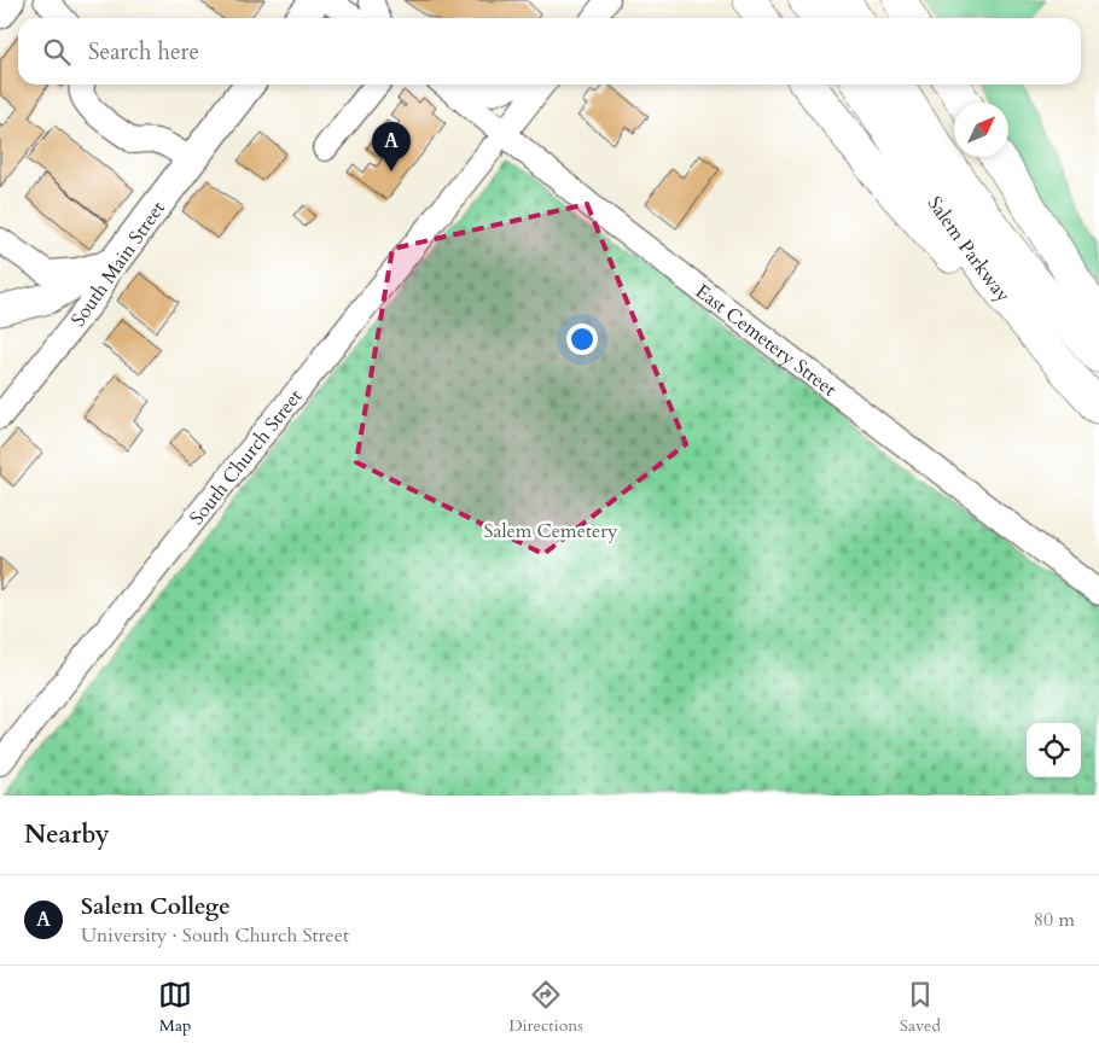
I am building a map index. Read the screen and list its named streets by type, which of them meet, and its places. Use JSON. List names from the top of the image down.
{
  "streets": {
    "highway": ["Salem Parkway"],
    "main road": ["South Main Street"],
    "street": ["East Cemetery Street", "South Church Street"]
  },
  "crossings": [
    ["East Cemetery Street", "South Church Street"]
  ],
  "parks": ["Salem Cemetery"],
  "north": "top right",
  "page": {
    "search": "Search here",
    "pins": "A",
    "heading": "Nearby",
    "list": [
      {
        "mark": "A",
        "name": "Salem College",
        "note": "University · South Church Street",
        "value": "80 m"
      }
    ],
    "nav": ["Map", "Directions", "Saved"]
  }
}
